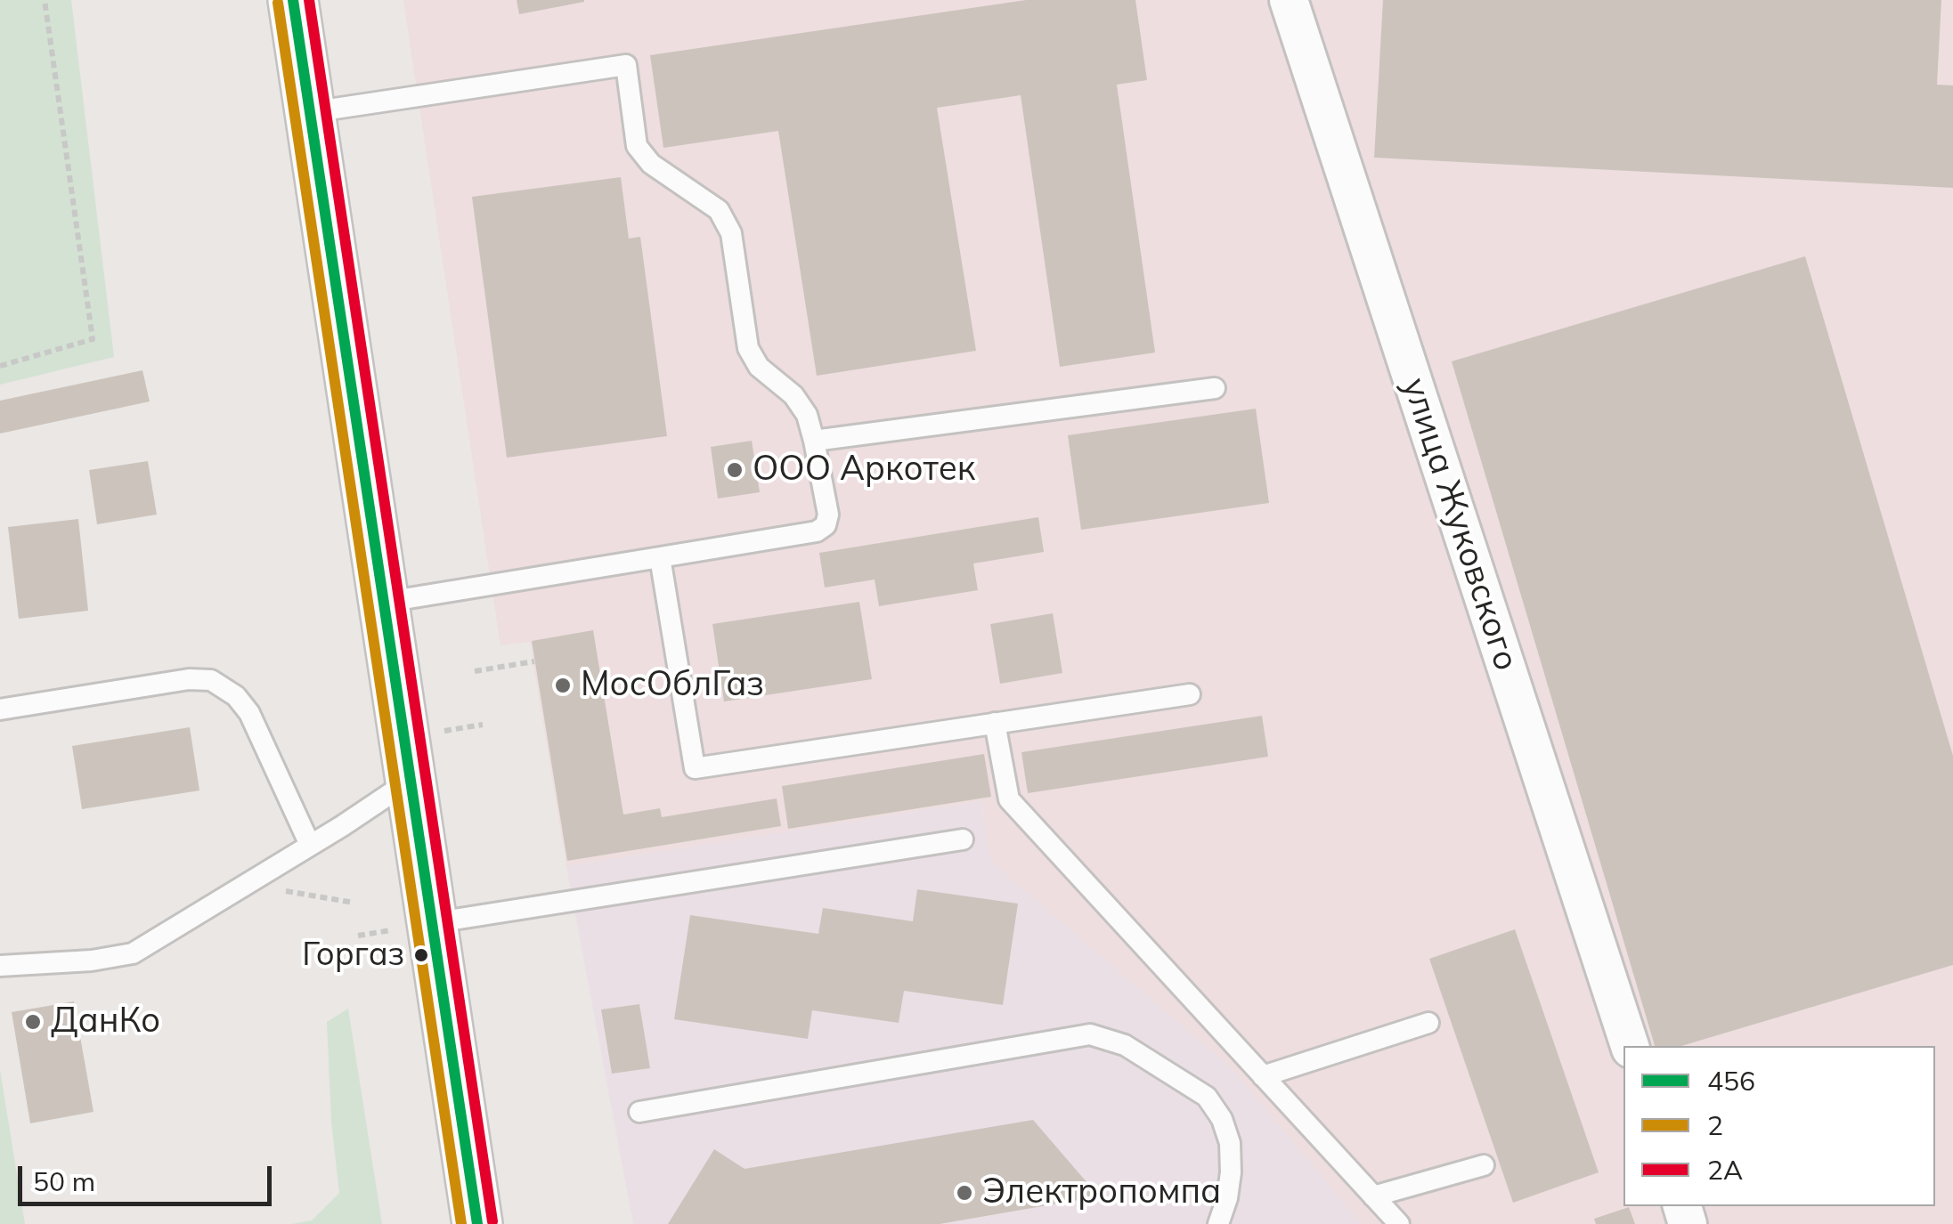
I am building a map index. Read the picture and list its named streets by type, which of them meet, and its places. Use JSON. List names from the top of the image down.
{
  "streets": {
    "street": ["улица Жуковского"]
  },
  "places": [
    "ООО Аркотек",
    "МосОблГаз",
    "Горгаз",
    "ДанКо",
    "Электропомпа"
  ],
  "lines": ["transit line 456", "transit line 2А", "transit line 2"],
  "legend": ["456", "2", "2А"],
  "scale_bar": "50 m"
}
